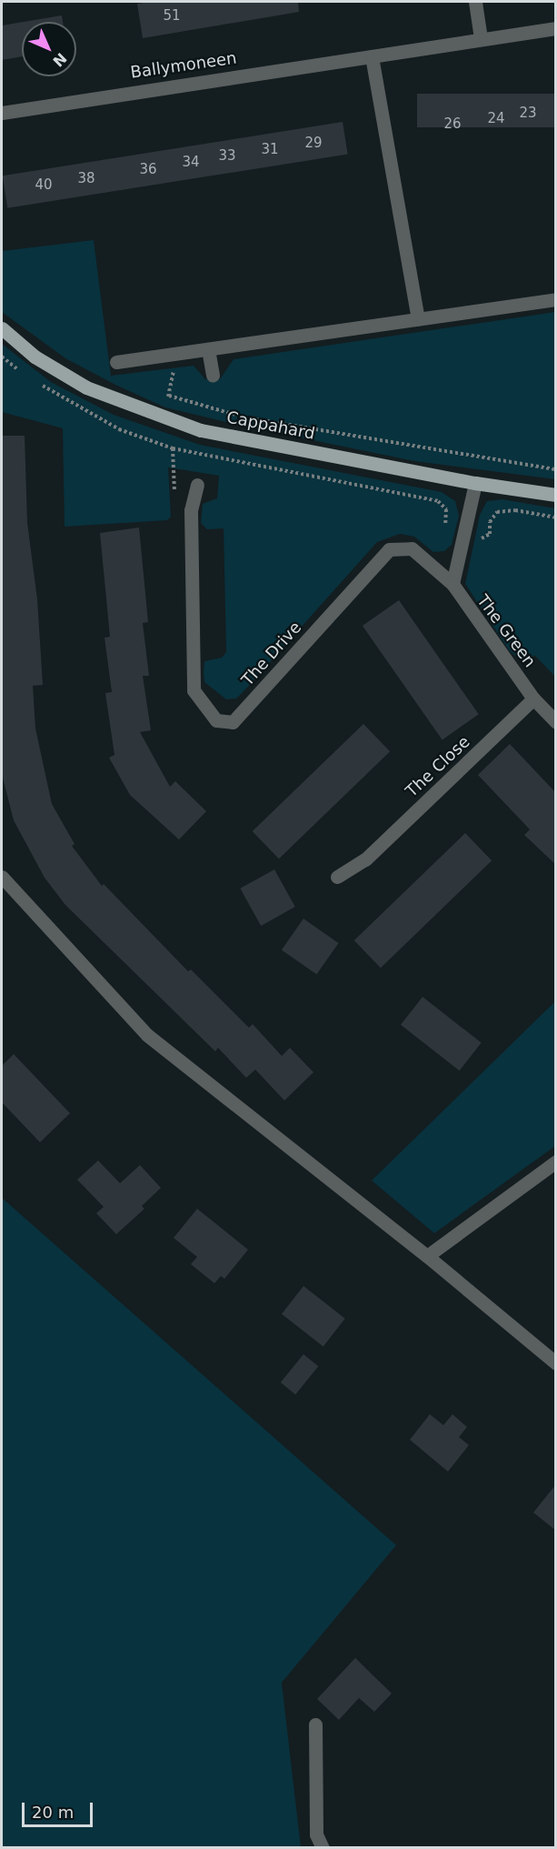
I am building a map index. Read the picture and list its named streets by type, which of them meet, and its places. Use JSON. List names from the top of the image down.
{
  "streets": {
    "main road": ["Cappahard"],
    "street": [
      "Ballymoneen",
      "The Green",
      "The Drive",
      "The Close"
    ]
  },
  "crossings": [
    ["The Green", "The Drive"],
    ["The Green", "The Close"]
  ],
  "house_numbers": [
    "51",
    "23",
    "24",
    "26",
    "29",
    "31",
    "33",
    "34",
    "36",
    "38",
    "40"
  ],
  "scale_bar": "20 m",
  "north": "bottom right"
}
